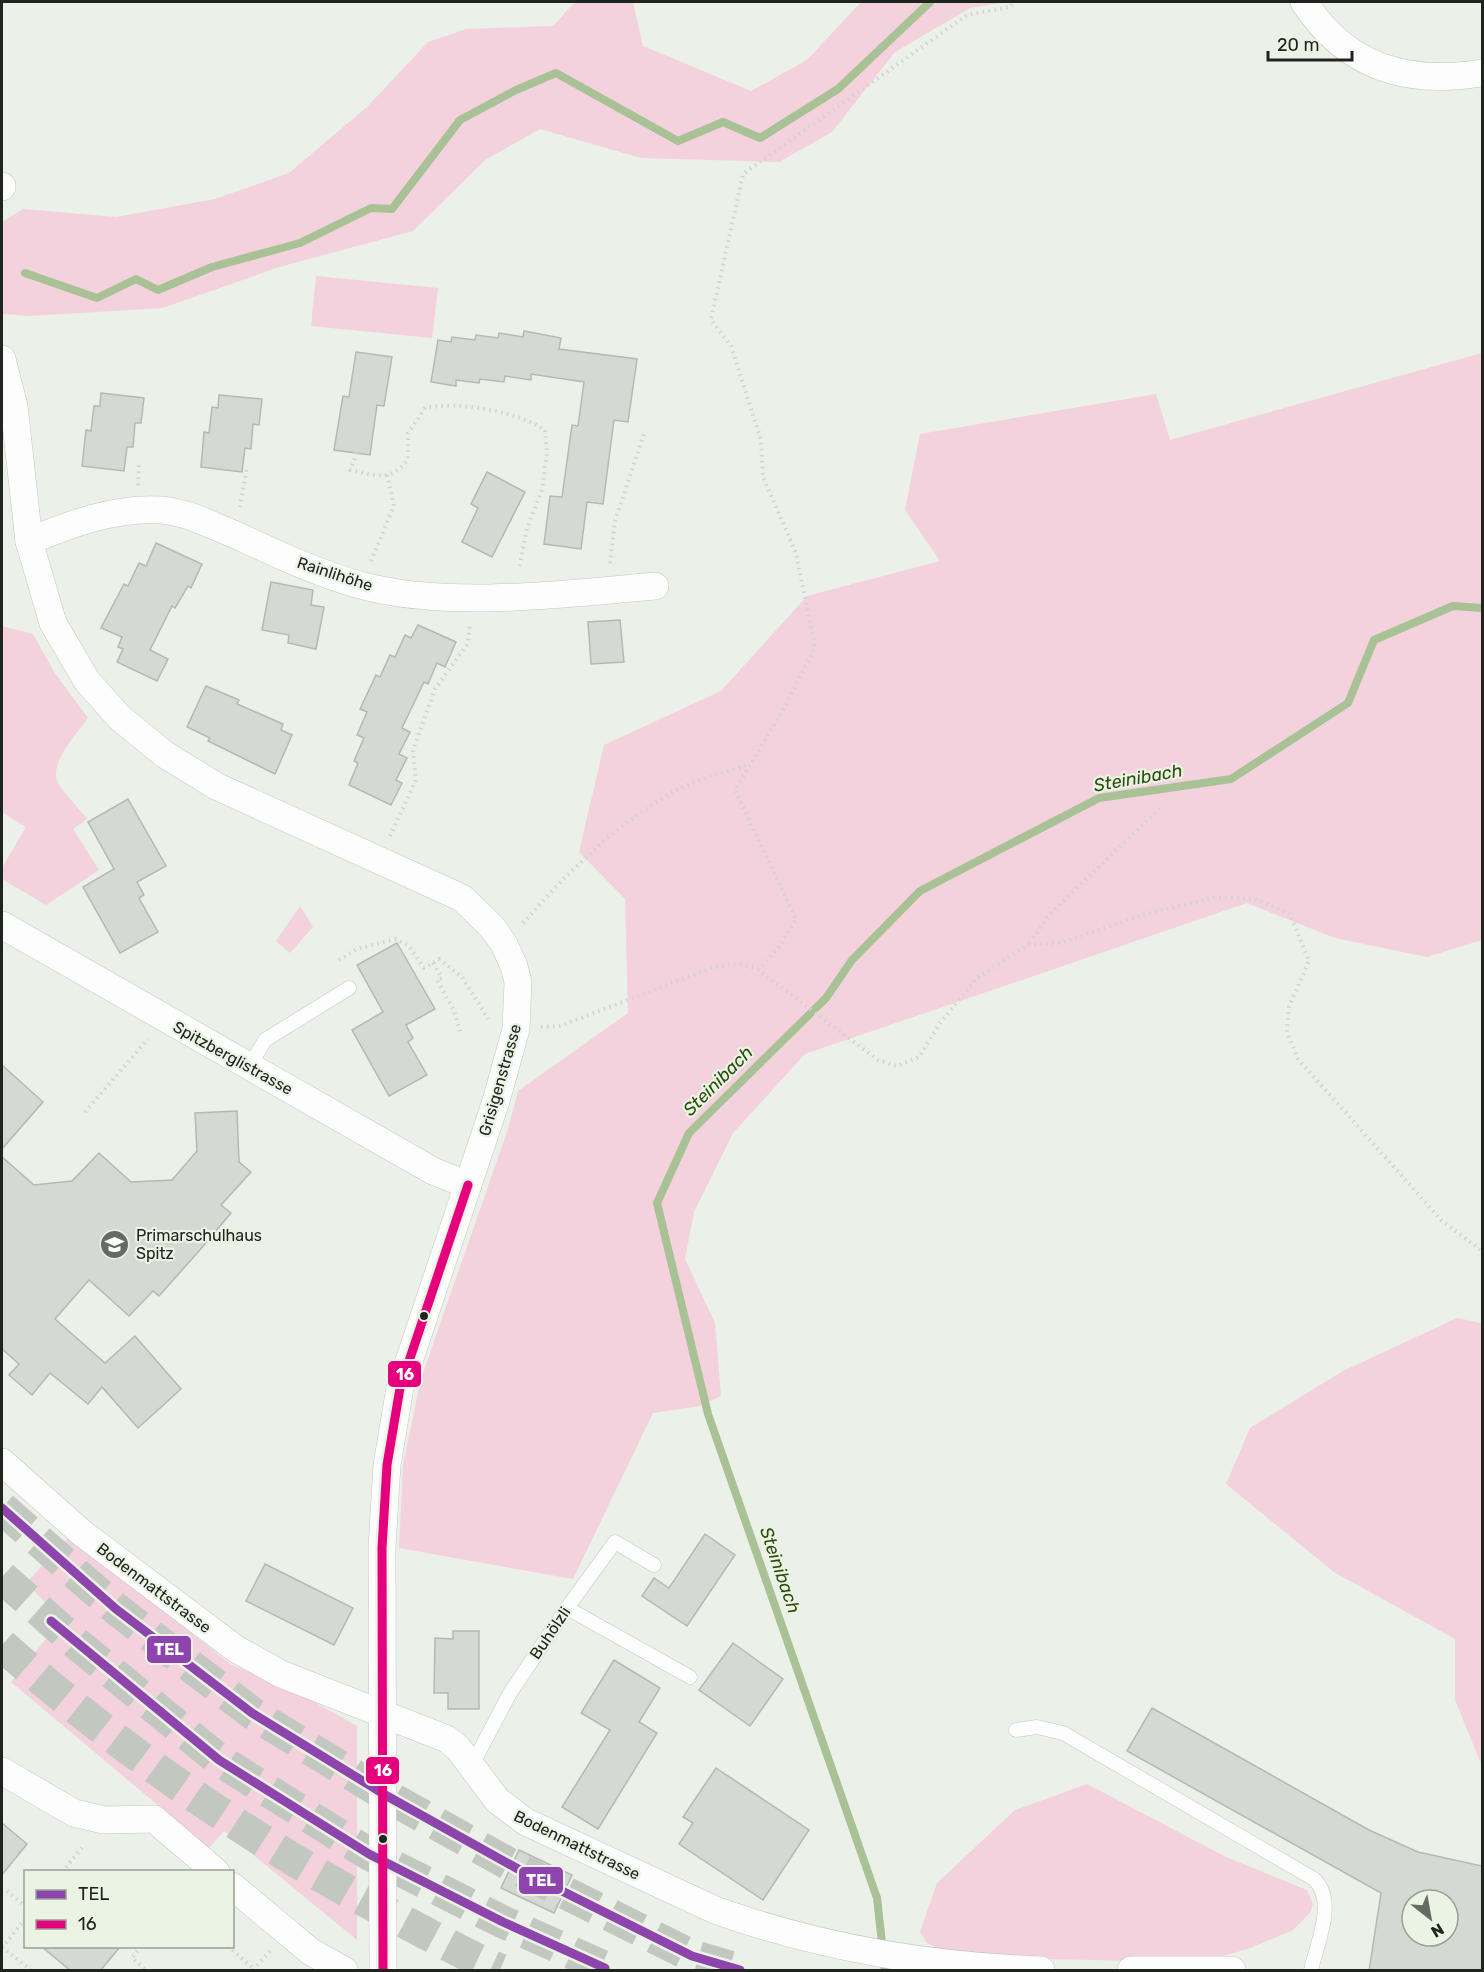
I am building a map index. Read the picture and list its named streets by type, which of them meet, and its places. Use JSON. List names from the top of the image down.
{
  "streets": {
    "street": [
      "Rainlihöhe",
      "Spitzberglistrasse",
      "Grisigenstrasse",
      "Bodenmattstrasse"
    ],
    "lane": ["Buhölzli"]
  },
  "crossings": [
    ["Rainlihöhe", "Grisigenstrasse"],
    ["Spitzberglistrasse", "Grisigenstrasse"],
    ["Grisigenstrasse", "Bodenmattstrasse"],
    ["Bodenmattstrasse", "Buhölzli"]
  ],
  "water": ["Steinibach"],
  "places": {
    "school or university": ["Primarschulhaus Spitz"]
  },
  "lines": ["transit line 16", "transit line TEL"],
  "legend": ["TEL", "16"],
  "scale_bar": "20 m",
  "north": "bottom right"
}
